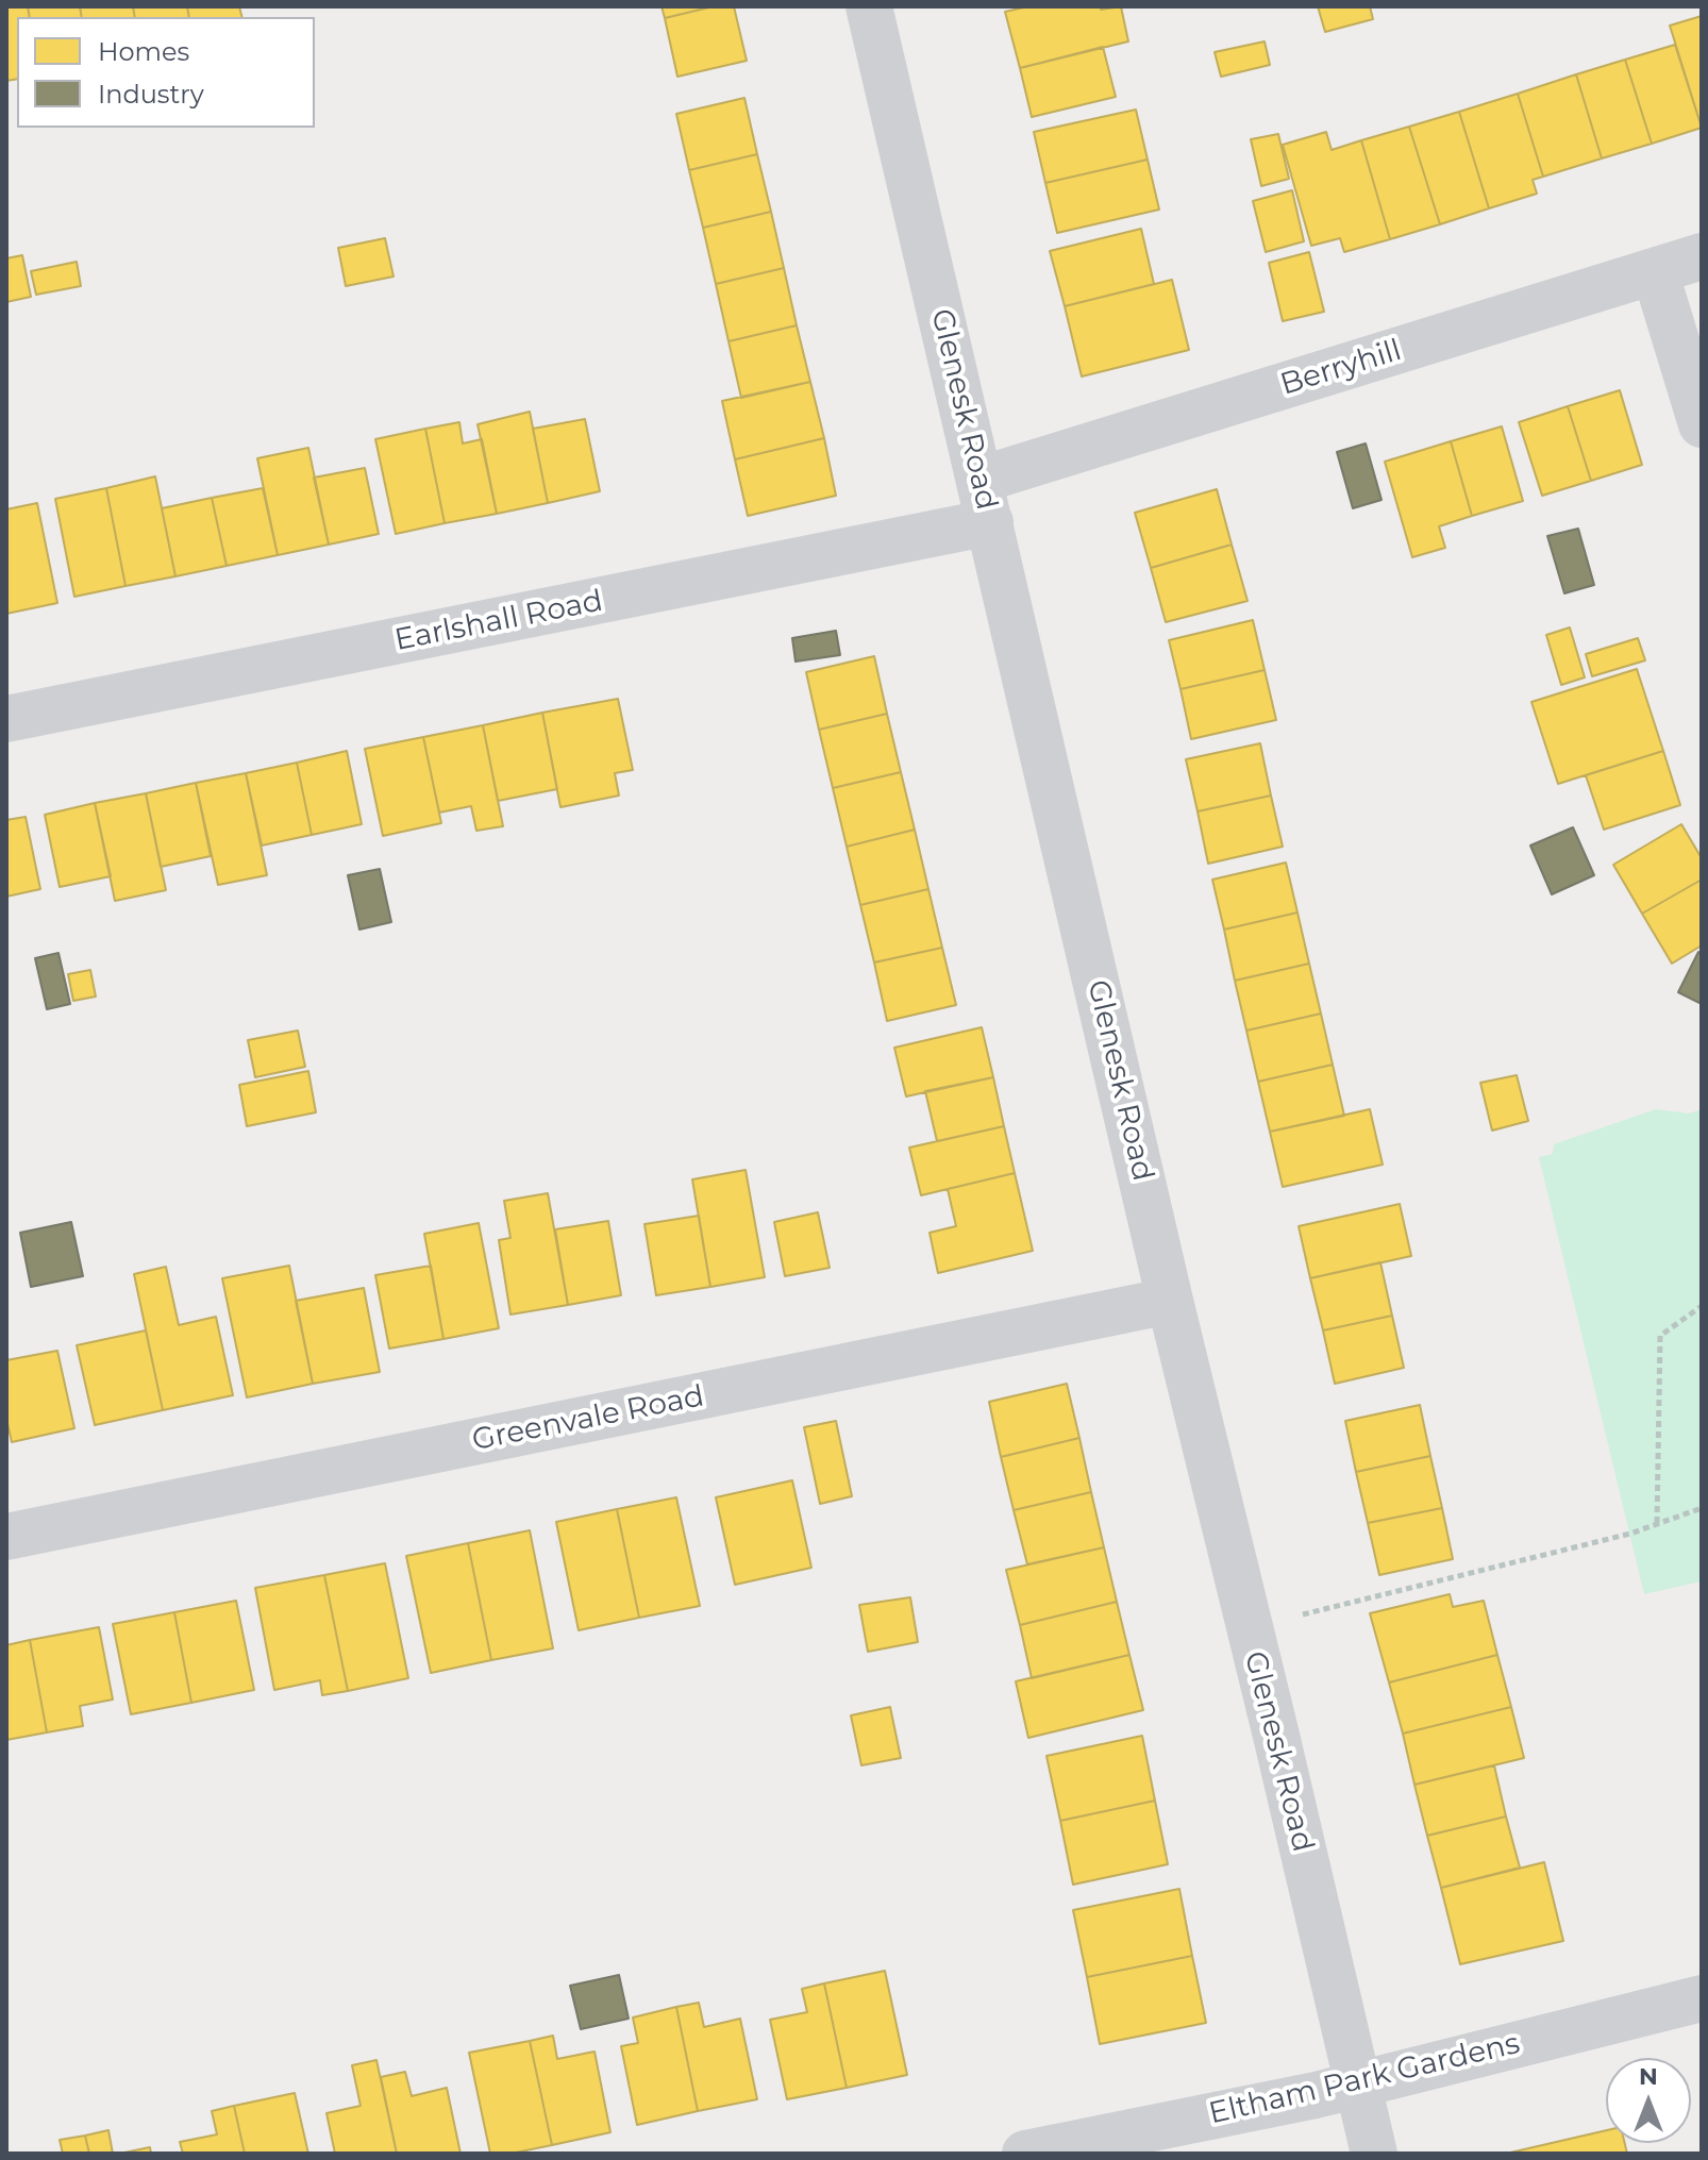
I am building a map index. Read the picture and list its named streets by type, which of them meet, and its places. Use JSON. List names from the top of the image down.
{
  "streets": {
    "street": [
      "Berryhill",
      "Glenesk Road",
      "Earlshall Road",
      "Greenvale Road",
      "Eltham Park Gardens"
    ]
  },
  "crossings": [
    ["Berryhill", "Glenesk Road"],
    ["Berryhill", "Earlshall Road"],
    ["Glenesk Road", "Earlshall Road"],
    ["Glenesk Road", "Greenvale Road"],
    ["Glenesk Road", "Eltham Park Gardens"]
  ],
  "legend": ["Homes", "Industry"],
  "north": "top"
}
